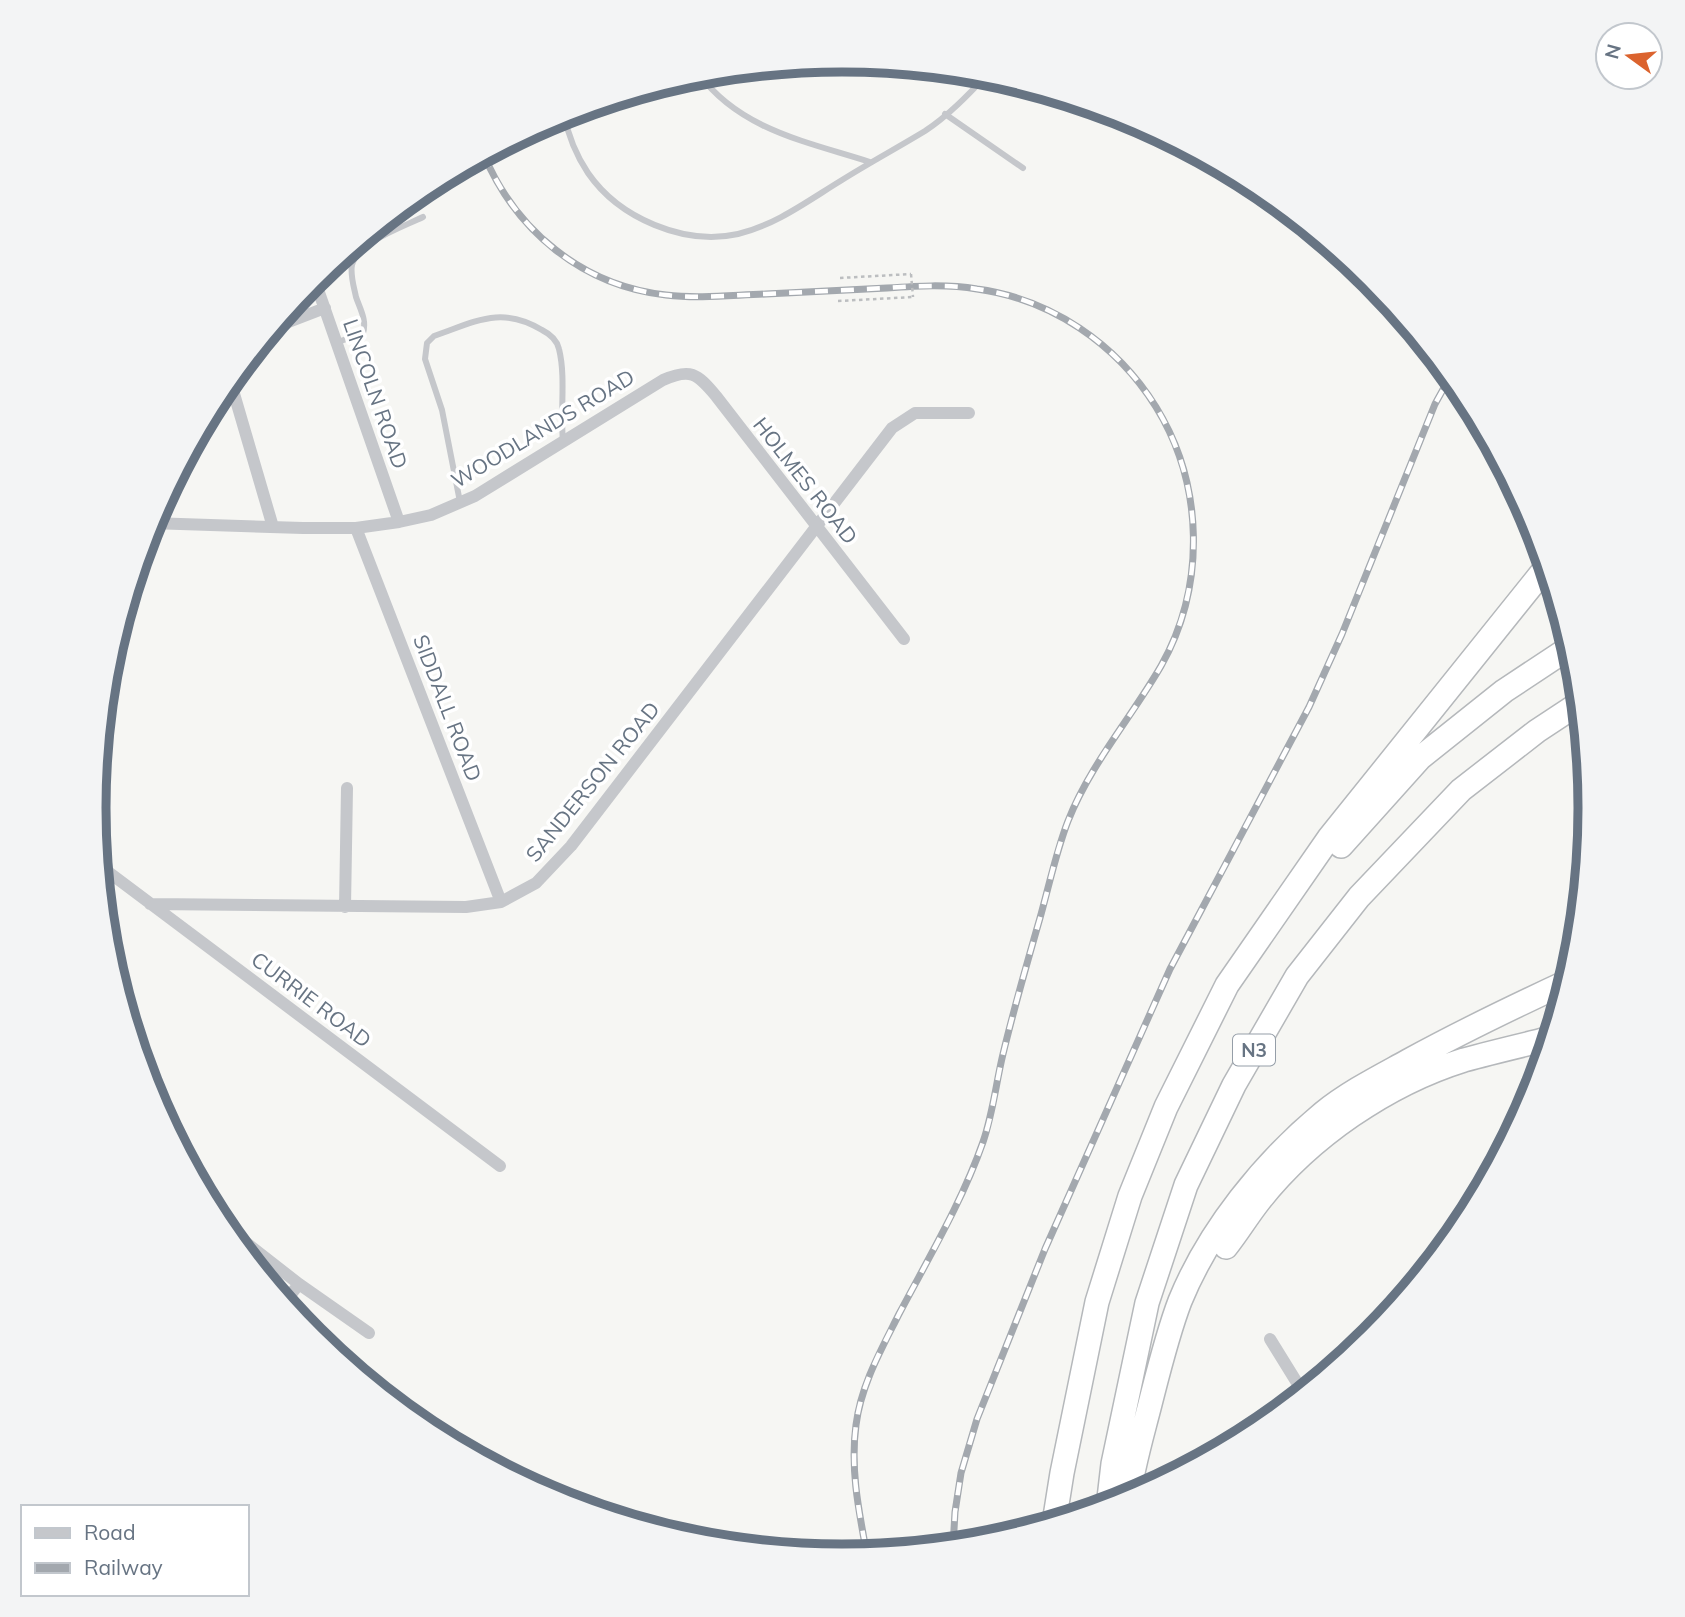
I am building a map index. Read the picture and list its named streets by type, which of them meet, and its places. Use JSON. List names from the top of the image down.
{
  "streets": {
    "highway": ["N3"],
    "street": [
      "LINCOLN ROAD",
      "WOODLANDS ROAD",
      "HOLMES ROAD",
      "SIDDALL ROAD",
      "SANDERSON ROAD",
      "CURRIE ROAD"
    ]
  },
  "crossings": [
    ["LINCOLN ROAD", "WOODLANDS ROAD"],
    ["WOODLANDS ROAD", "HOLMES ROAD"],
    ["WOODLANDS ROAD", "SIDDALL ROAD"],
    ["HOLMES ROAD", "SANDERSON ROAD"],
    ["SIDDALL ROAD", "SANDERSON ROAD"],
    ["SANDERSON ROAD", "CURRIE ROAD"]
  ],
  "legend": ["Road", "Railway"],
  "north": "left"
}
